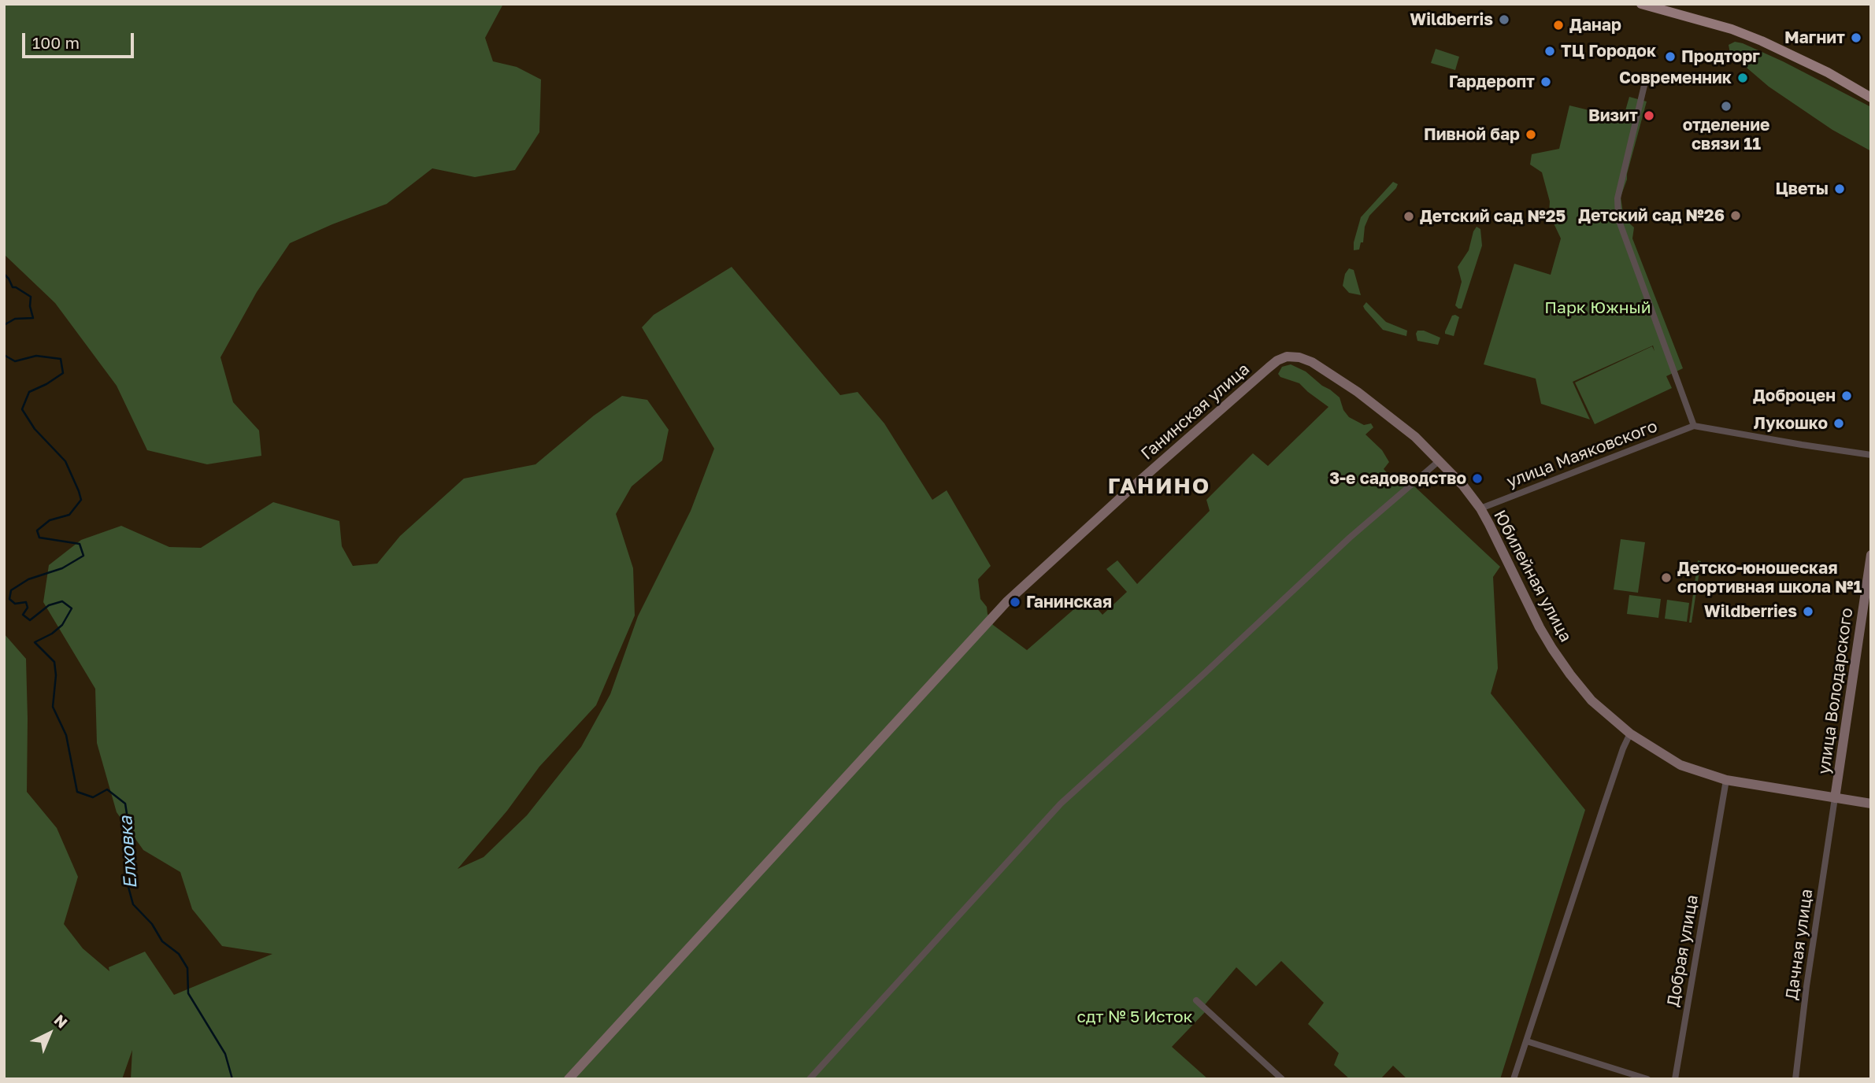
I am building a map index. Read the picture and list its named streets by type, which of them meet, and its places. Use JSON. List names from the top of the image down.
{
  "streets": {
    "street": [
      "Ганинская улица",
      "улица Маяковского",
      "Юбилейная улица",
      "улица Володарского",
      "Дачная улица",
      "Добрая улица"
    ]
  },
  "crossings": [
    ["Ганинская улица", "Юбилейная улица"],
    ["улица Маяковского", "Юбилейная улица"],
    ["Юбилейная улица", "улица Володарского"],
    ["Юбилейная улица", "Дачная улица"],
    ["Юбилейная улица", "Добрая улица"],
    ["улица Володарского", "Дачная улица"]
  ],
  "districts": ["ГАНИНО"],
  "water": ["Елховка"],
  "parks": ["Парк Южный", "сдт № 5 Исток"],
  "places": [
    "Wildberris",
    "Данар",
    "Магнит",
    "ТЦ Городок",
    "Продторг",
    "Современник",
    "Гардеропт",
    "отделение связи 11",
    "Визит",
    "Пивной бар",
    "Цветы",
    "Детский сад №26",
    "Детский сад №25",
    "Доброцен",
    "Лукошко",
    "3-е садоводство",
    "Детско-юношеская спортивная школа №1",
    "Ганинская",
    "Wildberries"
  ],
  "scale_bar": "100 m",
  "north": "top right"
}
